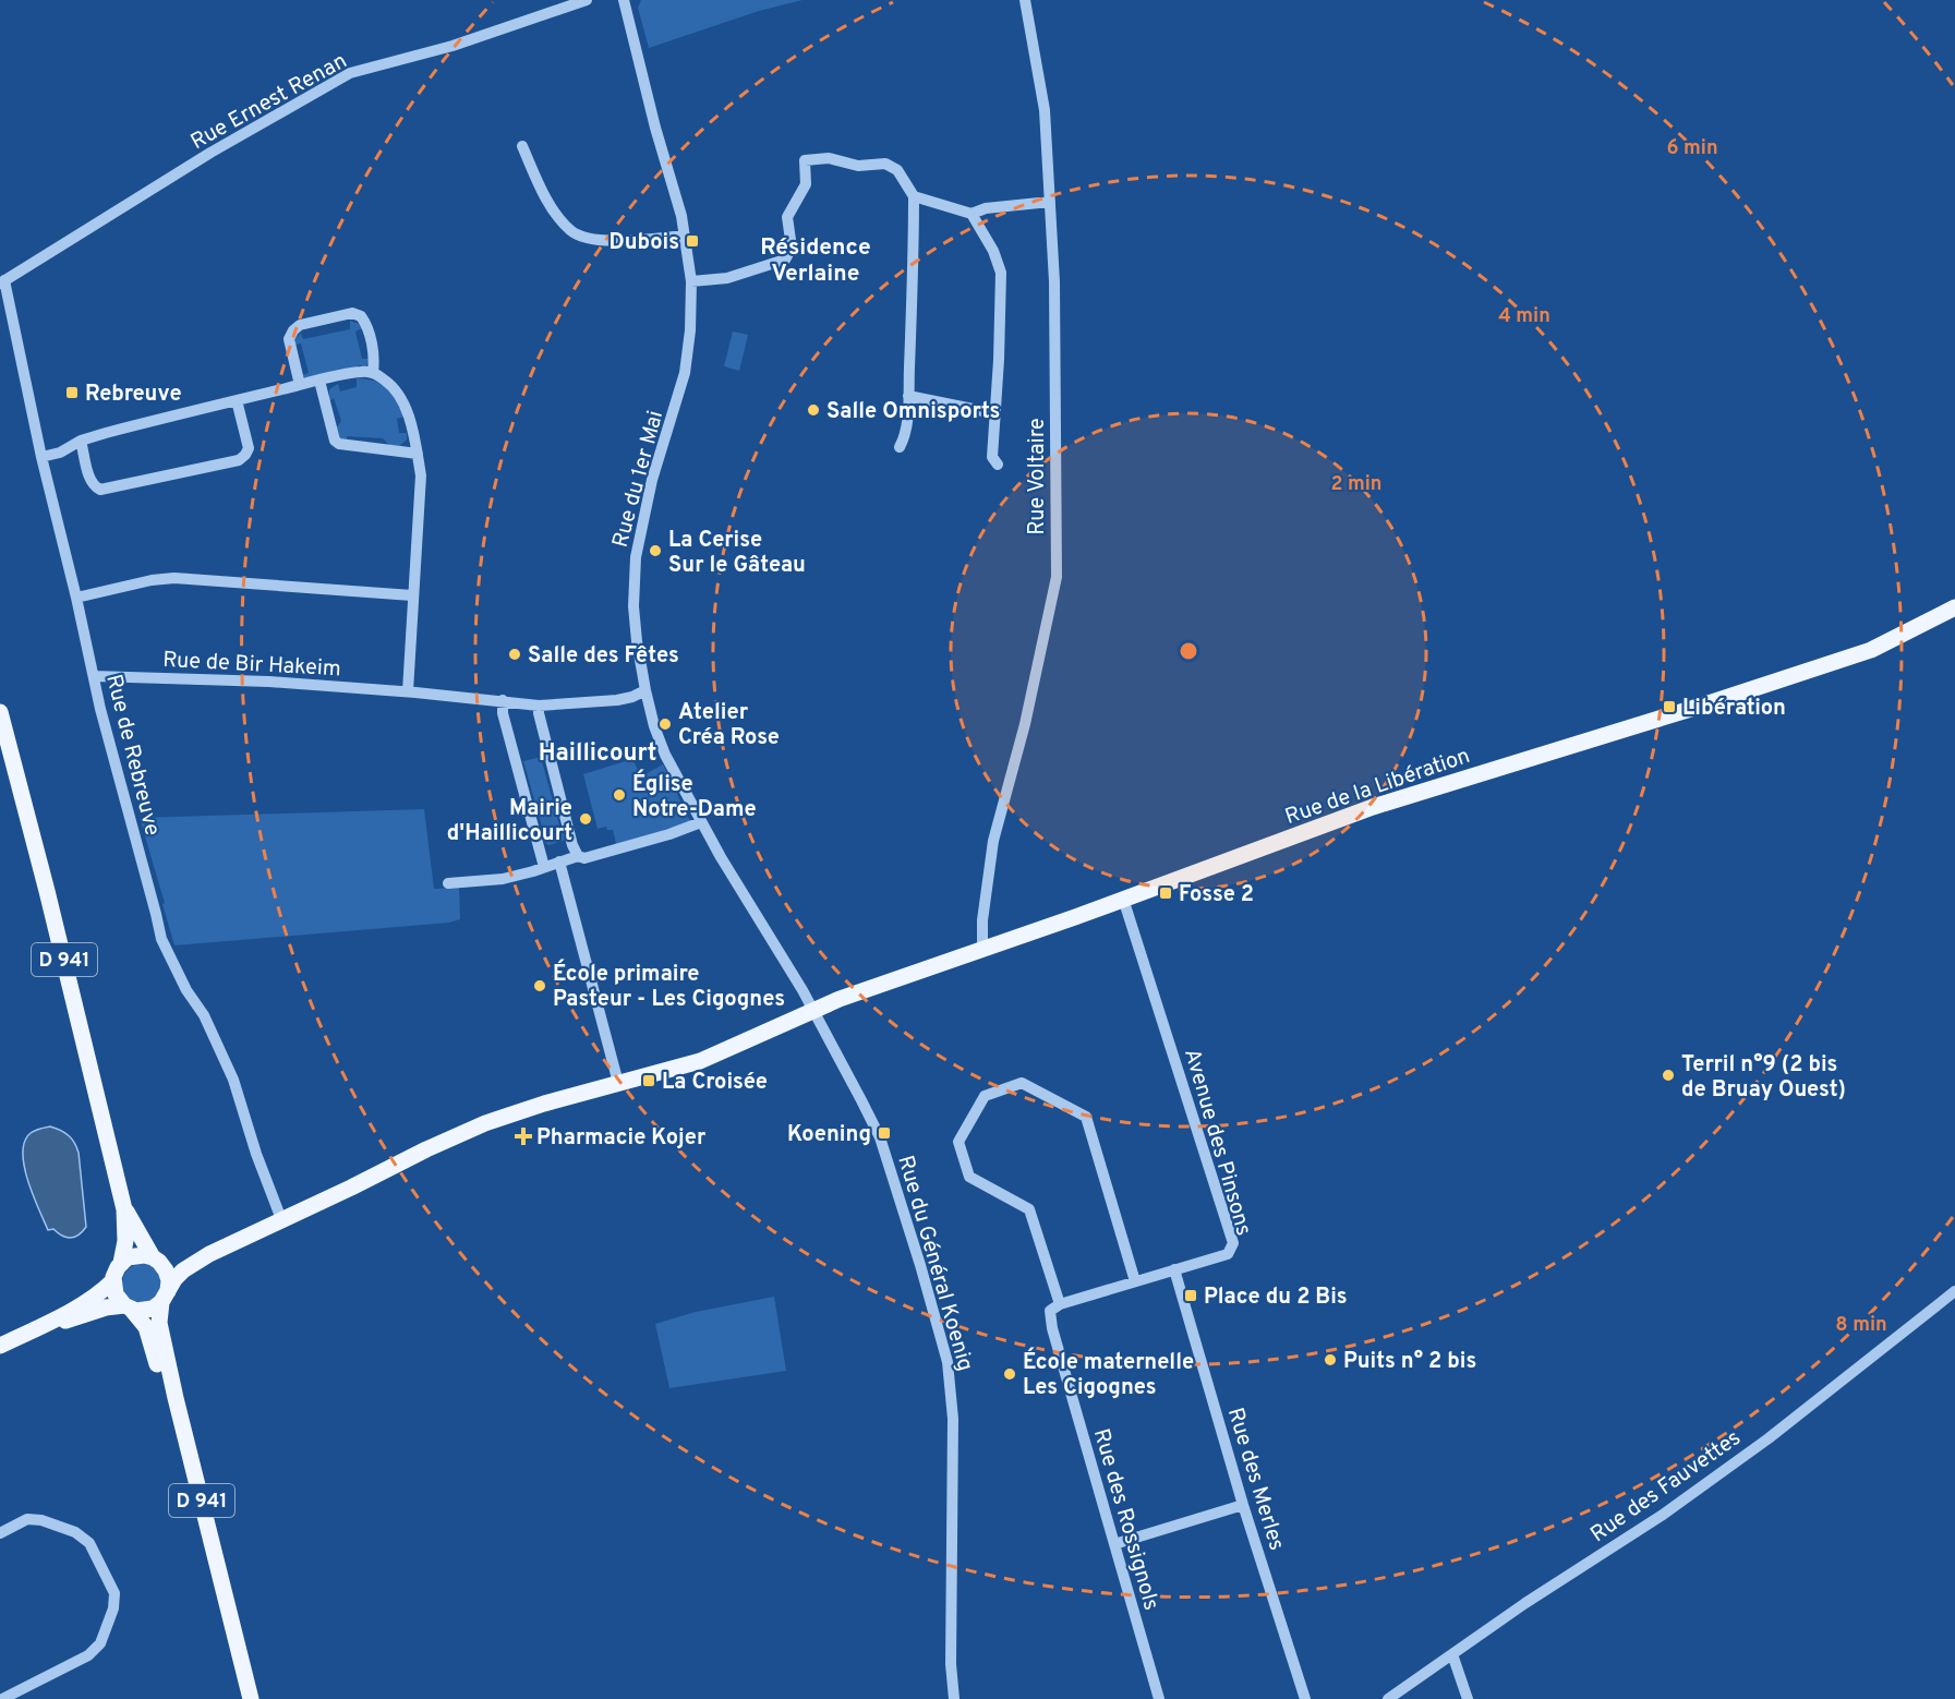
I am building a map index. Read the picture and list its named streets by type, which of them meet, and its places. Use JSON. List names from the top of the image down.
{
  "streets": {
    "main road": ["Rue de la Libération", "D 941"],
    "street": [
      "Rue Ernest Renan",
      "Rue Voltaire",
      "Rue du 1er Mai",
      "Rue de Bir Hakeim",
      "Rue de Rebreuve",
      "Avenue des Pinsons",
      "Rue du Général Koenig",
      "Rue des Merles",
      "Rue des Fauvettes",
      "Rue des Rossignols"
    ]
  },
  "crossings": [
    ["Rue Ernest Renan", "Rue de Rebreuve"],
    ["Rue Voltaire", "Rue de la Libération"],
    ["Rue du 1er Mai", "Rue de Bir Hakeim"],
    ["Rue du 1er Mai", "Rue de la Libération"],
    ["Rue du 1er Mai", "Rue du Général Koenig"],
    ["Rue de Bir Hakeim", "Rue de Rebreuve"],
    ["Rue de Rebreuve", "Rue de la Libération"],
    ["Rue de la Libération", "Avenue des Pinsons"],
    ["Rue de la Libération", "Rue du Général Koenig"],
    ["Avenue des Pinsons", "Rue des Merles"],
    ["Avenue des Pinsons", "Rue des Rossignols"]
  ],
  "districts": ["Résidence Verlaine", "Haillicourt"],
  "places": {
    "transit": [
      "Dubois",
      "Rebreuve",
      "Libération",
      "Fosse 2",
      "La Croisée",
      "Koening",
      "Place du 2 Bis"
    ],
    "other": [
      "Salle Omnisports",
      "La Cerise Sur le Gâteau",
      "Salle des Fêtes",
      "Atelier Créa Rose",
      "Église Notre-Dame",
      "Mairie d'Haillicourt",
      "École primaire Pasteur - Les Cigognes",
      "Terril n°9 (2 bis de Bruay Ouest)",
      "Puits n° 2 bis",
      "École maternelle Les Cigognes"
    ],
    "health": ["Pharmacie Kojer"]
  },
  "rings": [
    "6 min",
    "4 min",
    "2 min",
    "8 min"
  ]
}
